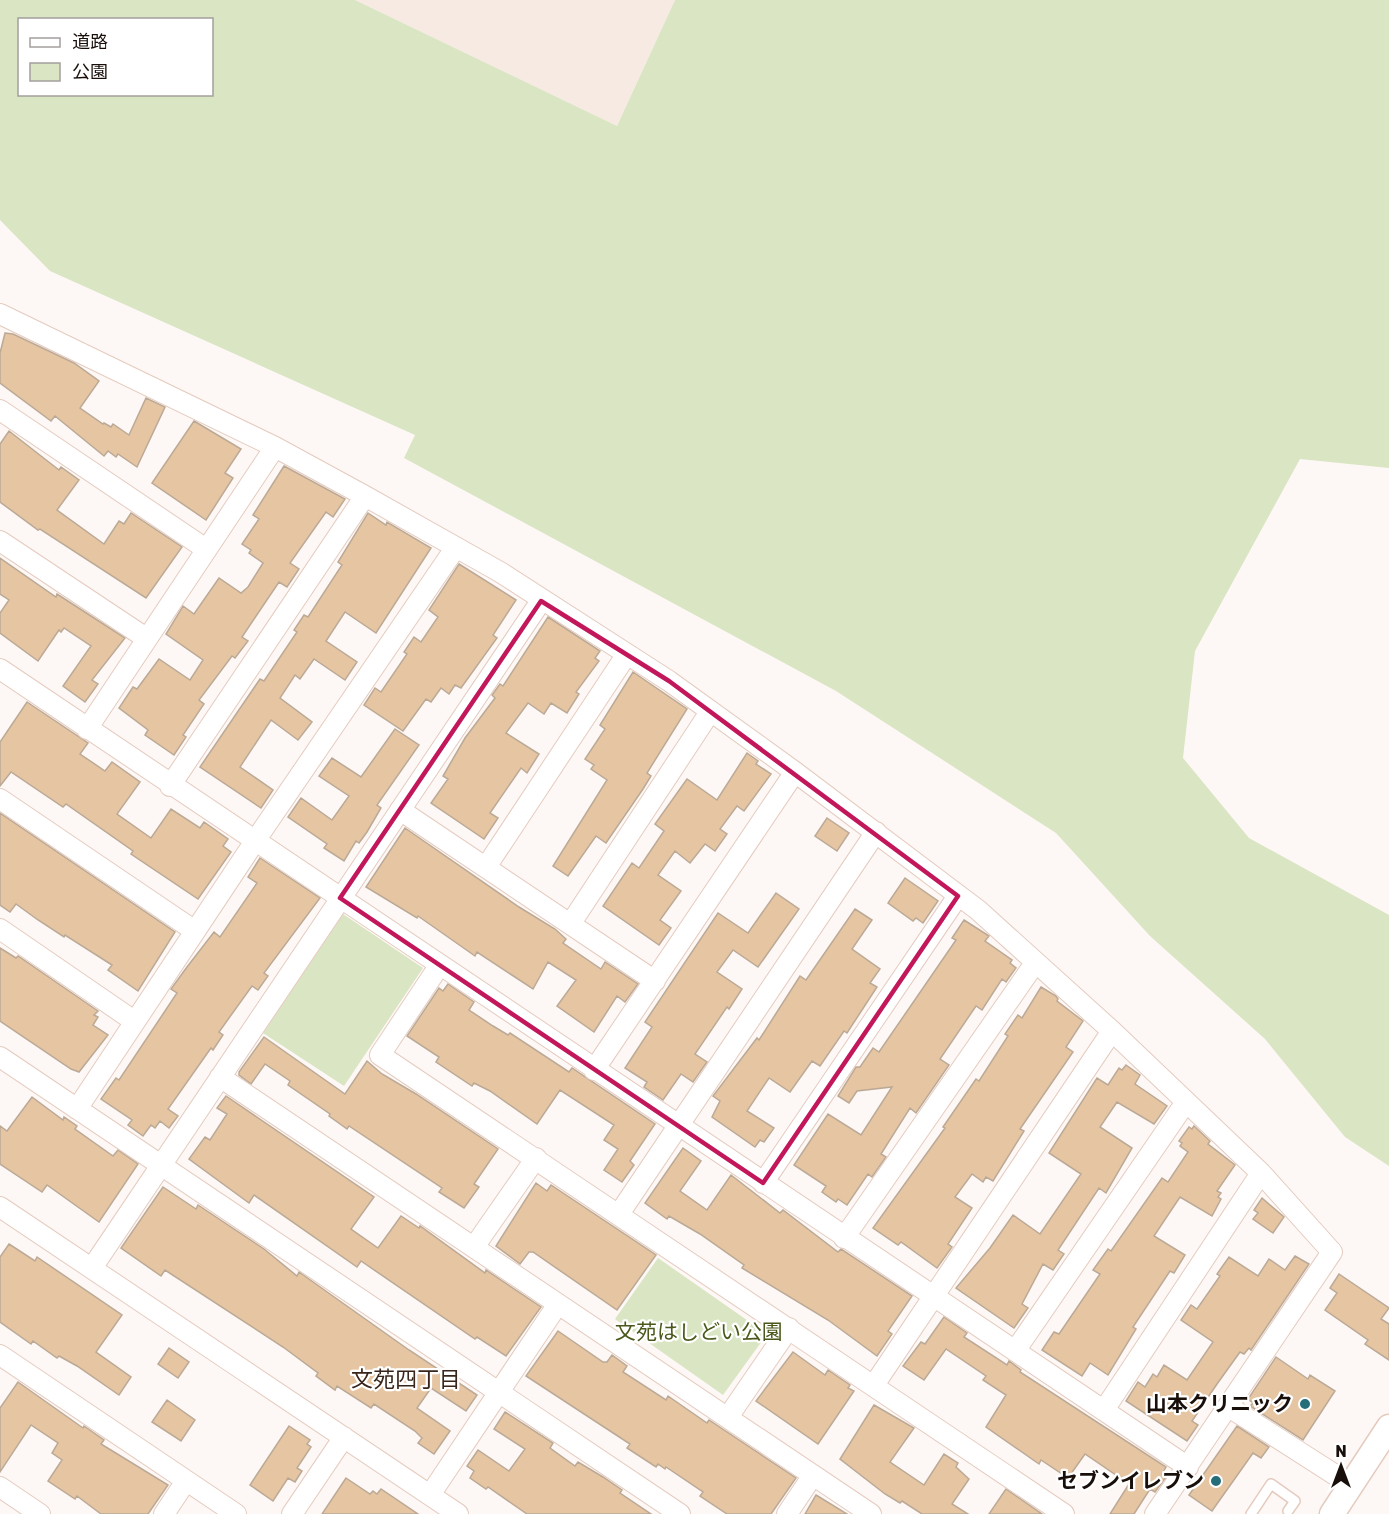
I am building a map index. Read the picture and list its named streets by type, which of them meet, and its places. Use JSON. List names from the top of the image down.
{
  "districts": ["文苑四丁目"],
  "parks": ["文苑はしどい公園"],
  "places": ["山本クリニック", "セブンイレブン"],
  "legend": ["道路", "公園"],
  "north": "top"
}
